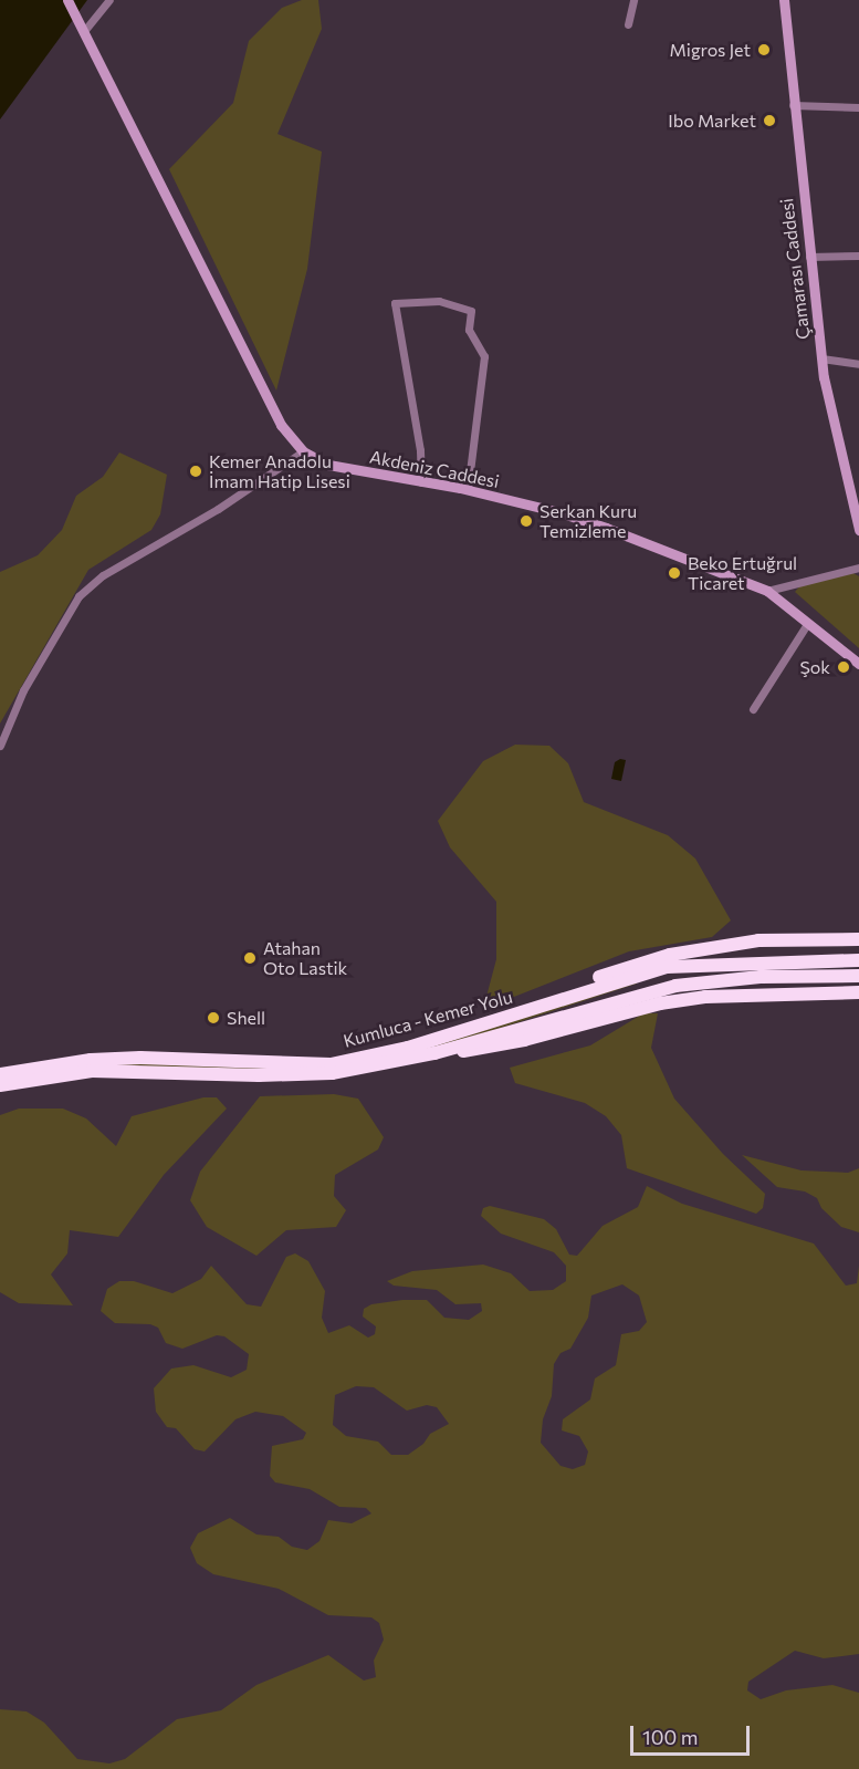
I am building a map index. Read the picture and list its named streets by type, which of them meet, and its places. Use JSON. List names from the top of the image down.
{
  "streets": {
    "highway": ["Kumluca - Kemer Yolu"],
    "street": ["Çamarası Caddesi", "Akdeniz Caddesi"]
  },
  "places": [
    "Migros Jet",
    "Ibo Market",
    "Kemer Anadolu İmam Hatip Lisesi",
    "Serkan Kuru Temizleme",
    "Beko Ertuğrul Ticaret",
    "Şok",
    "Atahan Oto Lastik",
    "Shell"
  ],
  "scale_bar": "100 m"
}
